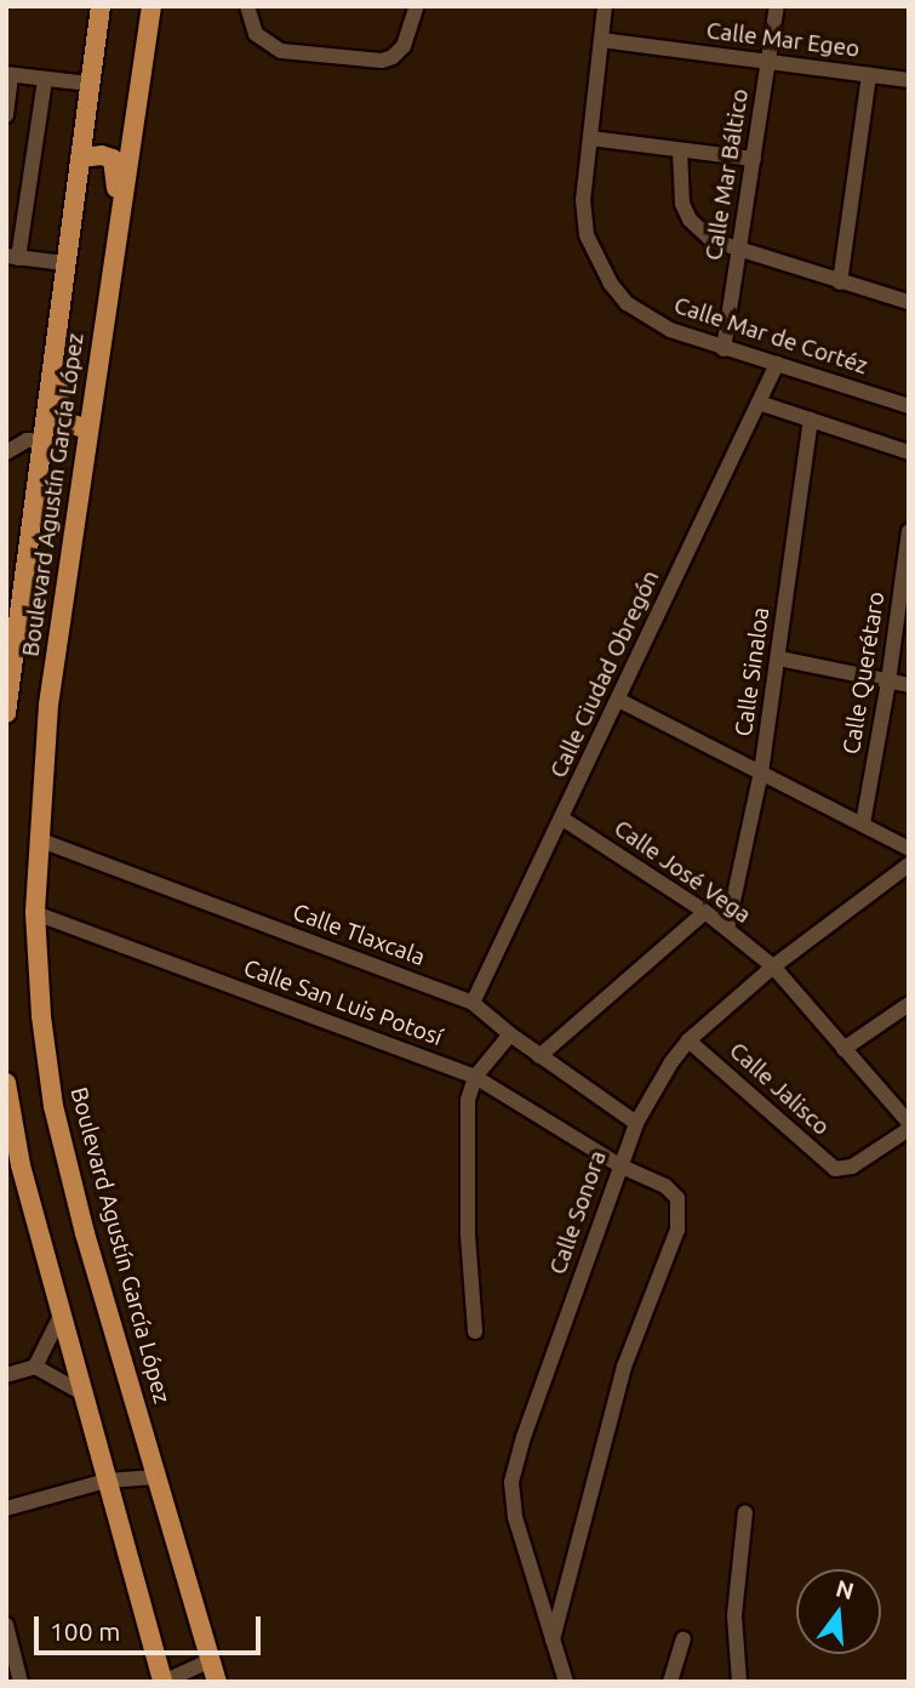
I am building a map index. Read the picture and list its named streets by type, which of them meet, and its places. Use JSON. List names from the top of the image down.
{
  "streets": {
    "main road": ["Boulevard Agustín García López"],
    "street": [
      "Calle Mar Egeo",
      "Calle Mar Báltico",
      "Calle Mar de Cortéz",
      "Calle Sinaloa",
      "Calle Querétaro",
      "Calle Ciudad Obregón",
      "Calle José Vega",
      "Calle Tlaxcala",
      "Calle San Luis Potosí",
      "Calle Jalisco",
      "Calle Sonora"
    ]
  },
  "crossings": [
    ["Calle Mar Egeo", "Calle Mar Báltico"],
    ["Calle Mar Egeo", "Calle Mar de Cortéz"],
    ["Calle Mar Báltico", "Calle Mar de Cortéz"],
    ["Calle Mar de Cortéz", "Calle Ciudad Obregón"],
    ["Boulevard Agustín García López", "Calle Tlaxcala"],
    ["Boulevard Agustín García López", "Calle San Luis Potosí"],
    ["Calle Sinaloa", "Calle José Vega"],
    ["Calle Ciudad Obregón", "Calle José Vega"],
    ["Calle Ciudad Obregón", "Calle Tlaxcala"],
    ["Calle José Vega", "Calle Jalisco"],
    ["Calle José Vega", "Calle Sonora"],
    ["Calle Tlaxcala", "Calle Sonora"],
    ["Calle San Luis Potosí", "Calle Sonora"],
    ["Calle Jalisco", "Calle Sonora"]
  ],
  "scale_bar": "100 m",
  "north": "top"
}
